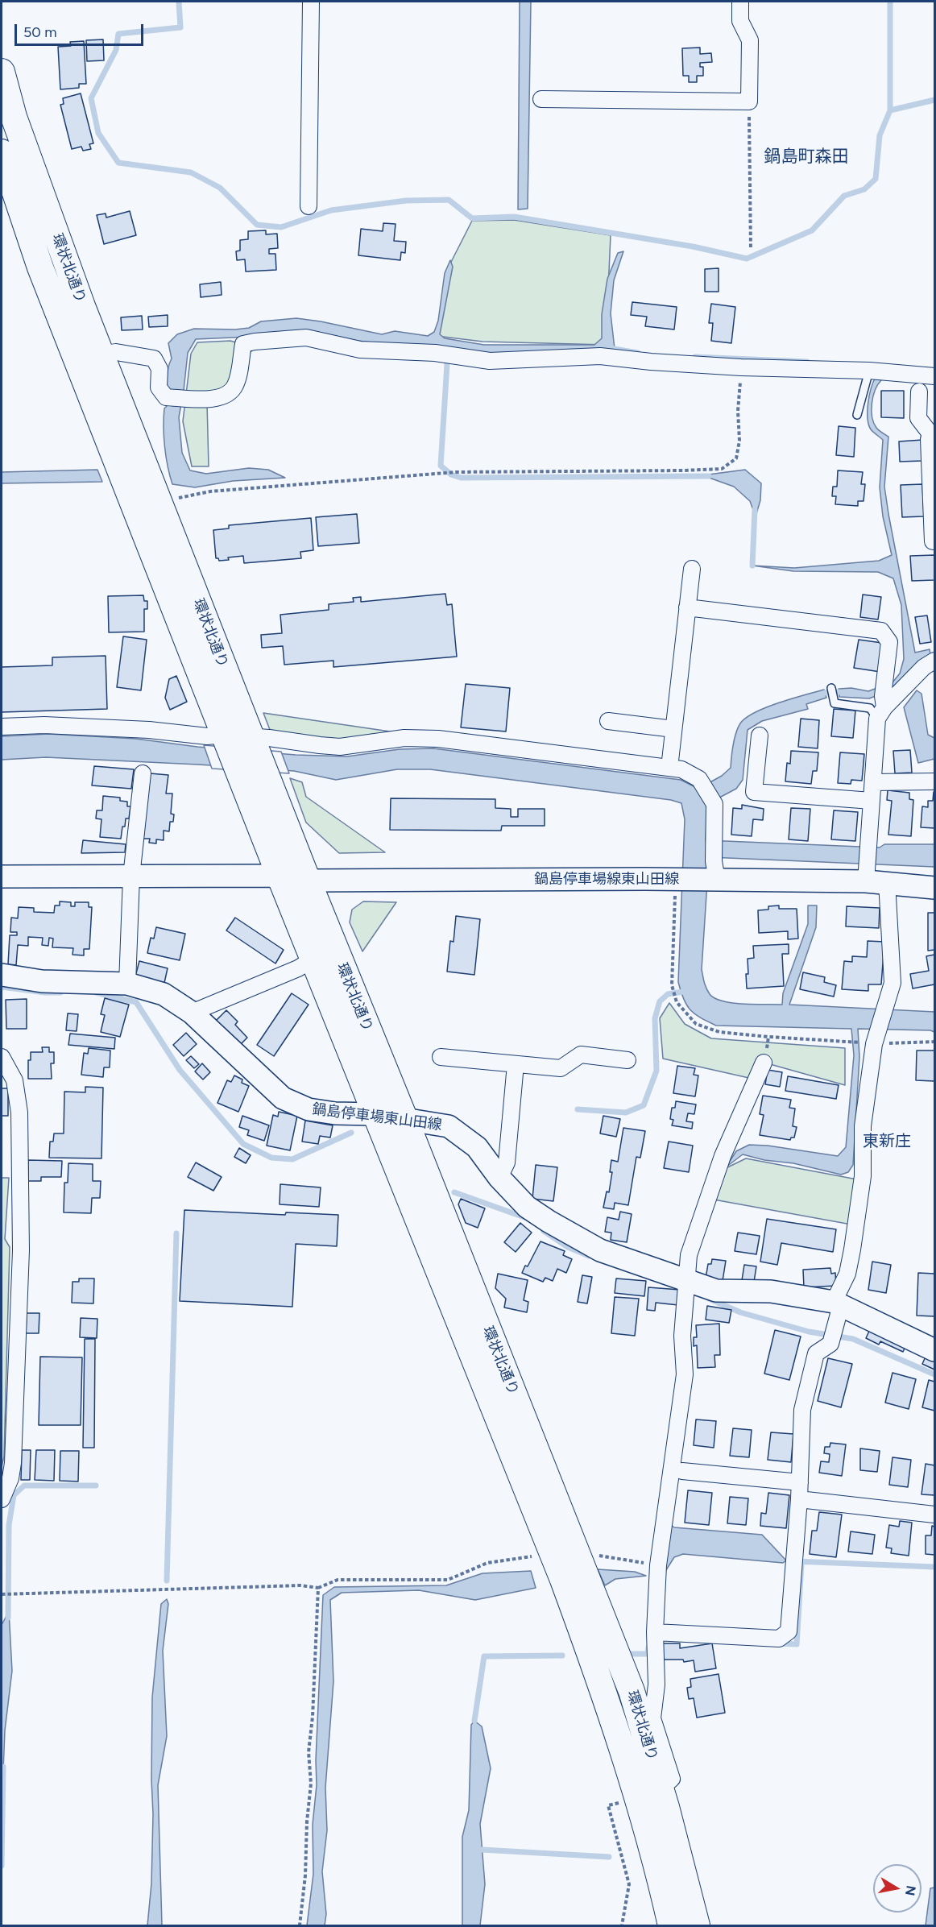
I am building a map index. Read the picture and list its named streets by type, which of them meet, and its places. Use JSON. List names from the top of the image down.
{
  "streets": {
    "highway": ["環状北通り"],
    "main road": ["鍋島停車場線東山田線", "鍋島停車場東山田線"]
  },
  "crossings": [
    ["環状北通り", "鍋島停車場線東山田線"],
    ["環状北通り", "鍋島停車場東山田線"]
  ],
  "districts": ["鍋島町森田", "東新庄"],
  "scale_bar": "50 m",
  "north": "right"
}
